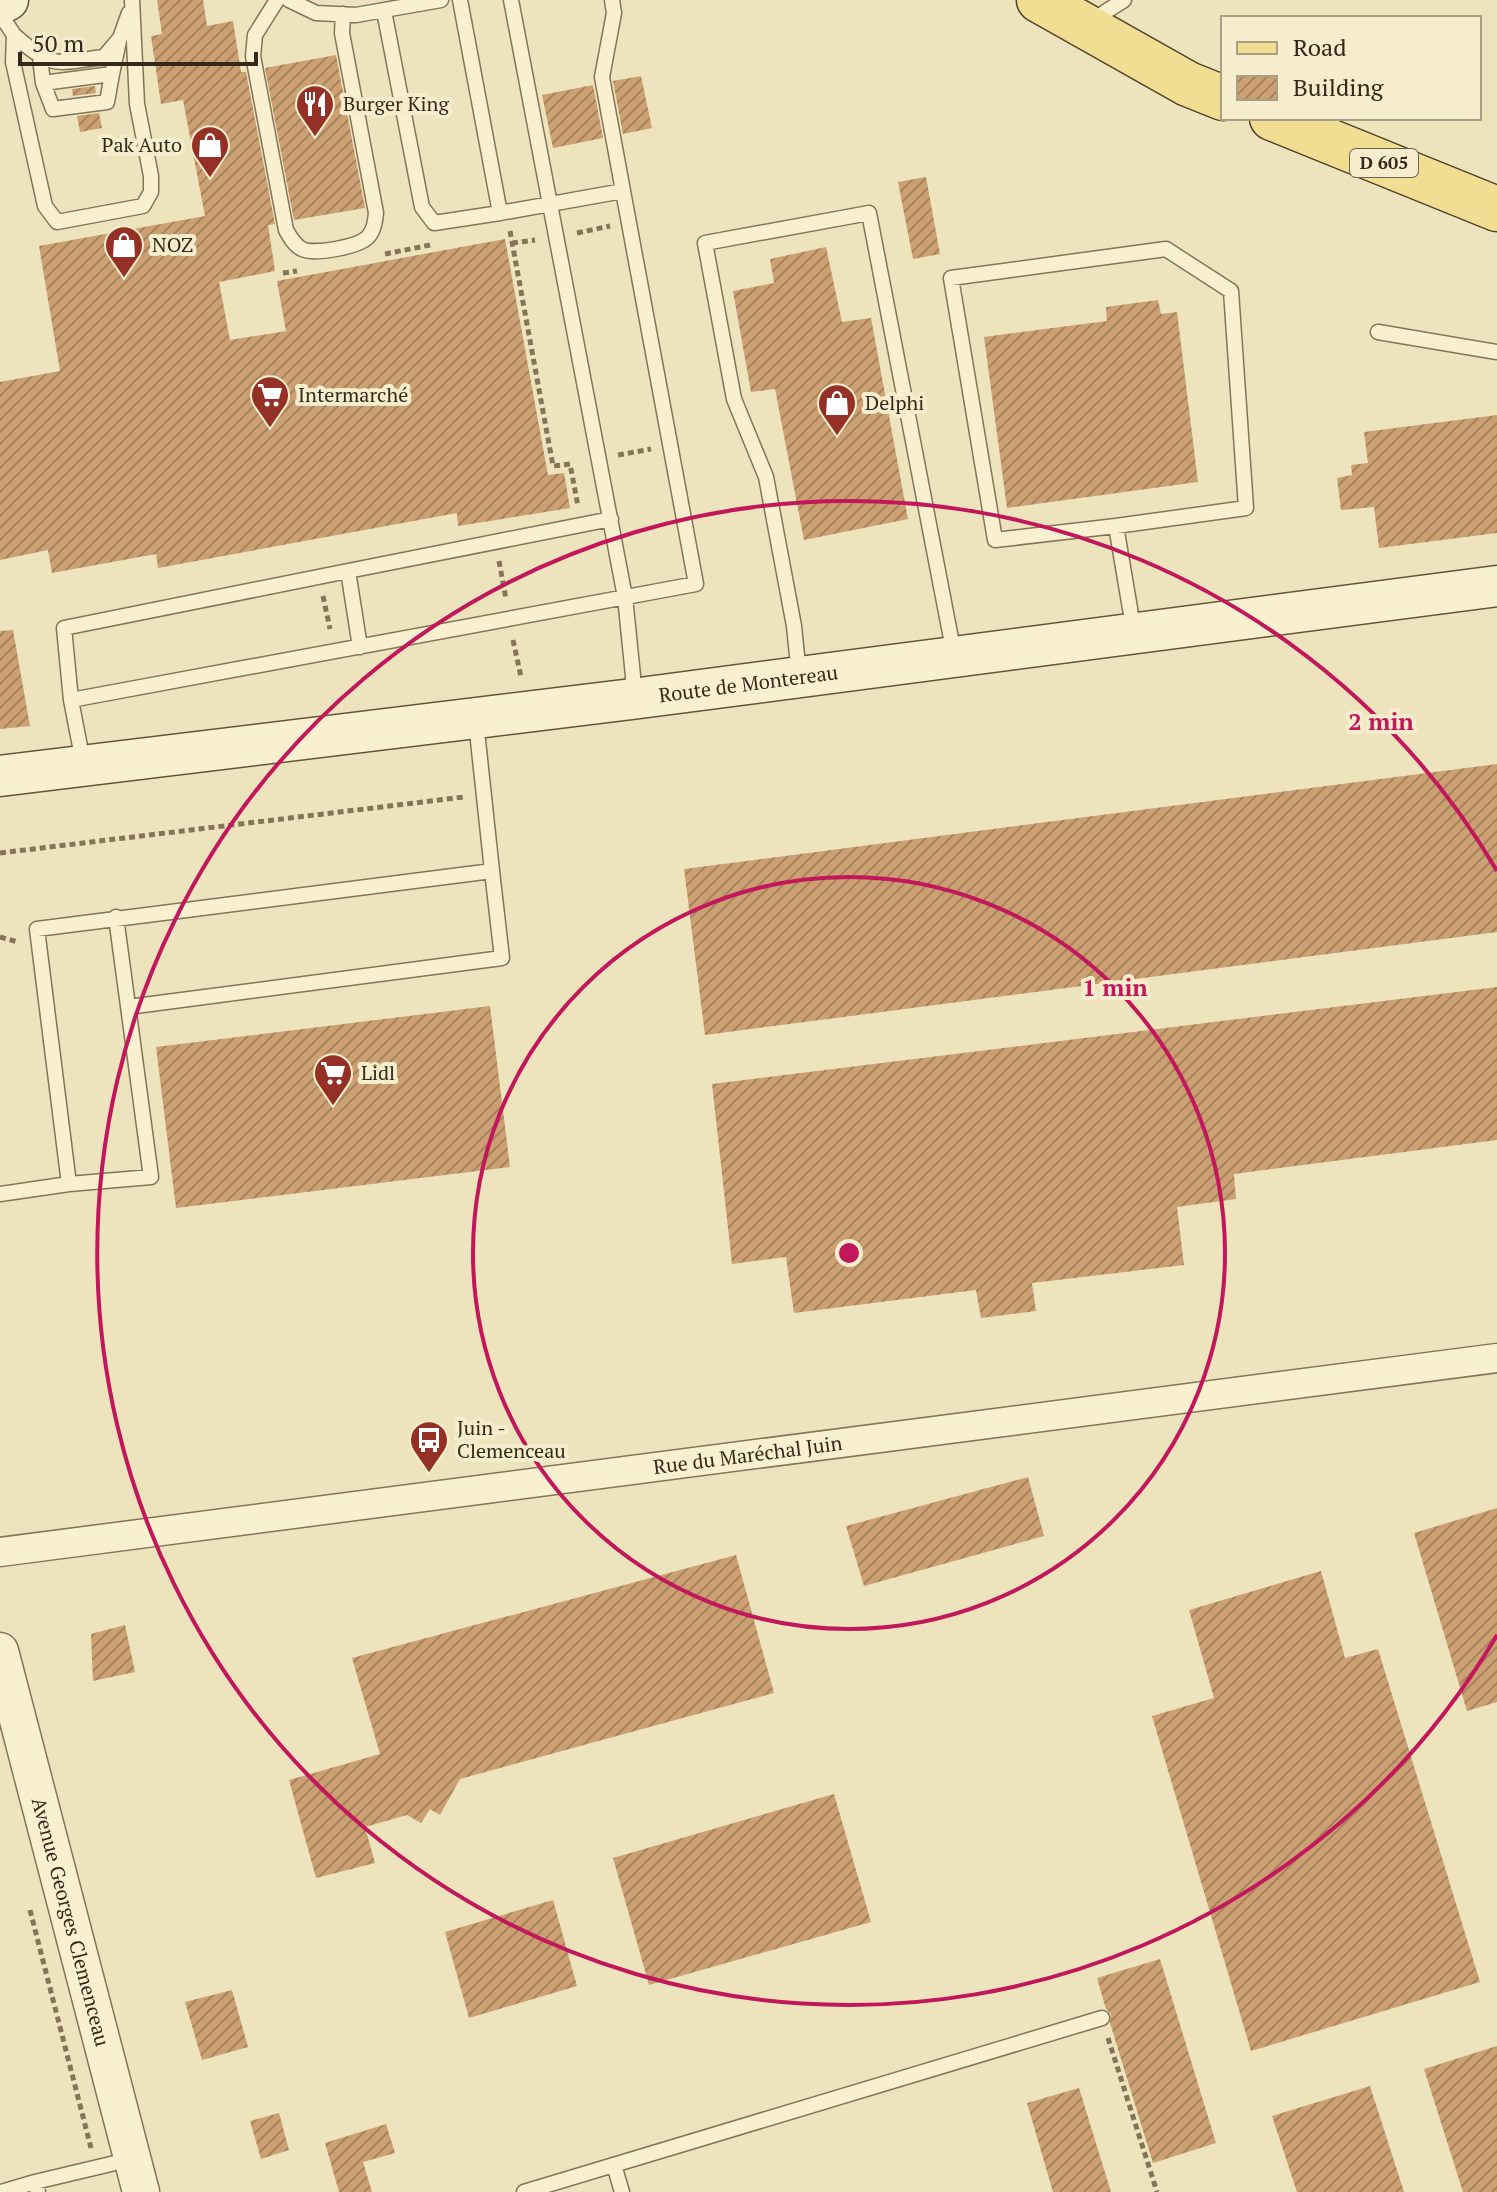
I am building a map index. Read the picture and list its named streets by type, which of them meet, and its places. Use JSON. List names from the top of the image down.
{
  "streets": {
    "main road": ["D 605", "Route de Montereau"],
    "street": ["Rue du Maréchal Juin", "Avenue Georges Clemenceau"]
  },
  "places": {
    "restaurant": ["Burger King"],
    "shop": ["Pak Auto", "NOZ", "Delphi"],
    "supermarket": ["Intermarché", "Lidl"],
    "bus stop": ["Juin - Clemenceau"]
  },
  "legend": ["Road", "Building"],
  "scale_bar": "50 m",
  "rings": ["2 min", "1 min"]
}
